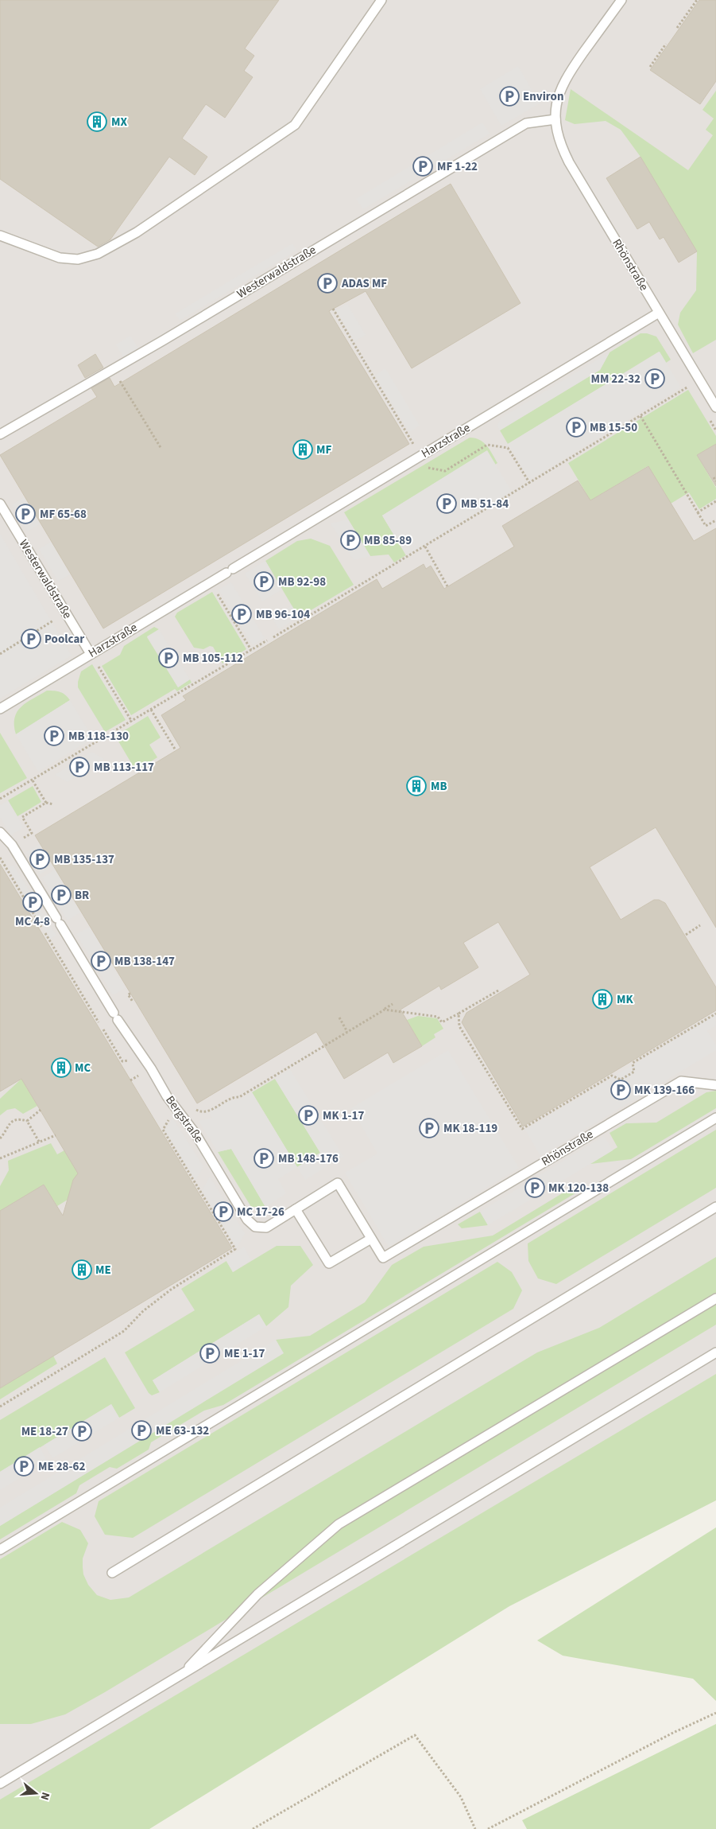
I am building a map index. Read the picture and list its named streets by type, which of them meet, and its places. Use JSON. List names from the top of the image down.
{
  "streets": {
    "lane": [
      "Rhönstraße",
      "Westerwaldstraße",
      "Harzstraße",
      "Bergstraße"
    ]
  },
  "crossings": [
    ["Rhönstraße", "Westerwaldstraße"],
    ["Rhönstraße", "Harzstraße"],
    ["Westerwaldstraße", "Harzstraße"]
  ],
  "places": {
    "parking": [
      "Environ",
      "MF 1-22",
      "ADAS MF",
      "MM 22-32",
      "MB 15-50",
      "MB 51-84",
      "MF 65-68",
      "MB 85-89",
      "MB 92-98",
      "MB 96-104",
      "Poolcar",
      "MB 105-112",
      "MB 118-130",
      "MB 113-117",
      "MB 135-137",
      "BR",
      "MC 4-8",
      "MB 138-147",
      "MK 139-166",
      "MK 1-17",
      "MK 18-119",
      "MB 148-176",
      "MK 120-138",
      "MC 17-26",
      "ME 1-17",
      "ME 63-132",
      "ME 18-27",
      "ME 28-62"
    ],
    "building": [
      "MX",
      "MF",
      "MB",
      "MK",
      "MC",
      "ME"
    ]
  },
  "north": "right"
}
